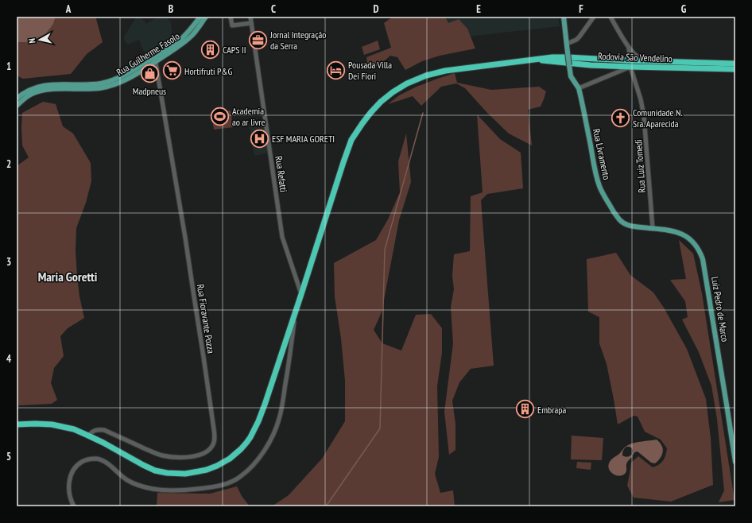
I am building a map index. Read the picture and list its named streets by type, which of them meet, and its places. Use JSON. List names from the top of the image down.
{
  "streets": {
    "highway": ["Rodovia São Vendelino"],
    "main road": ["Rua Guilherme Fasolo", "Rua Livramento", "Luiz Pedro de Marco"],
    "street": ["Rua Luiz Tomedi", "Rua Refatti", "Rua Fioravante Pozza"]
  },
  "crossings": [
    ["Rua Guilherme Fasolo", "Rua Fioravante Pozza"],
    ["Rodovia São Vendelino", "Rua Luiz Tomedi"],
    ["Rua Livramento", "Rua Luiz Tomedi"],
    ["Rua Livramento", "Luiz Pedro de Marco"]
  ],
  "districts": ["Maria Goretti"],
  "places": {
    "office": ["Jornal Integração da Serra"],
    "building": ["CAPS II", "Embrapa"],
    "hotel": ["Pousada Villa Dei Fiori"],
    "supermarket": ["Hortifruti P&G"],
    "shop": ["Madpneus"],
    "sports": ["Academia ao ar livre"],
    "church": ["Comunidade N. Sra. Aparecida"],
    "hospital": ["ESF MARIA GORETI"]
  },
  "north": "left",
  "grid": {
    "columns": [
      "A",
      "B",
      "C",
      "D",
      "E",
      "F",
      "G"
    ],
    "rows": [
      "1",
      "2",
      "3",
      "4",
      "5"
    ]
  }
}
